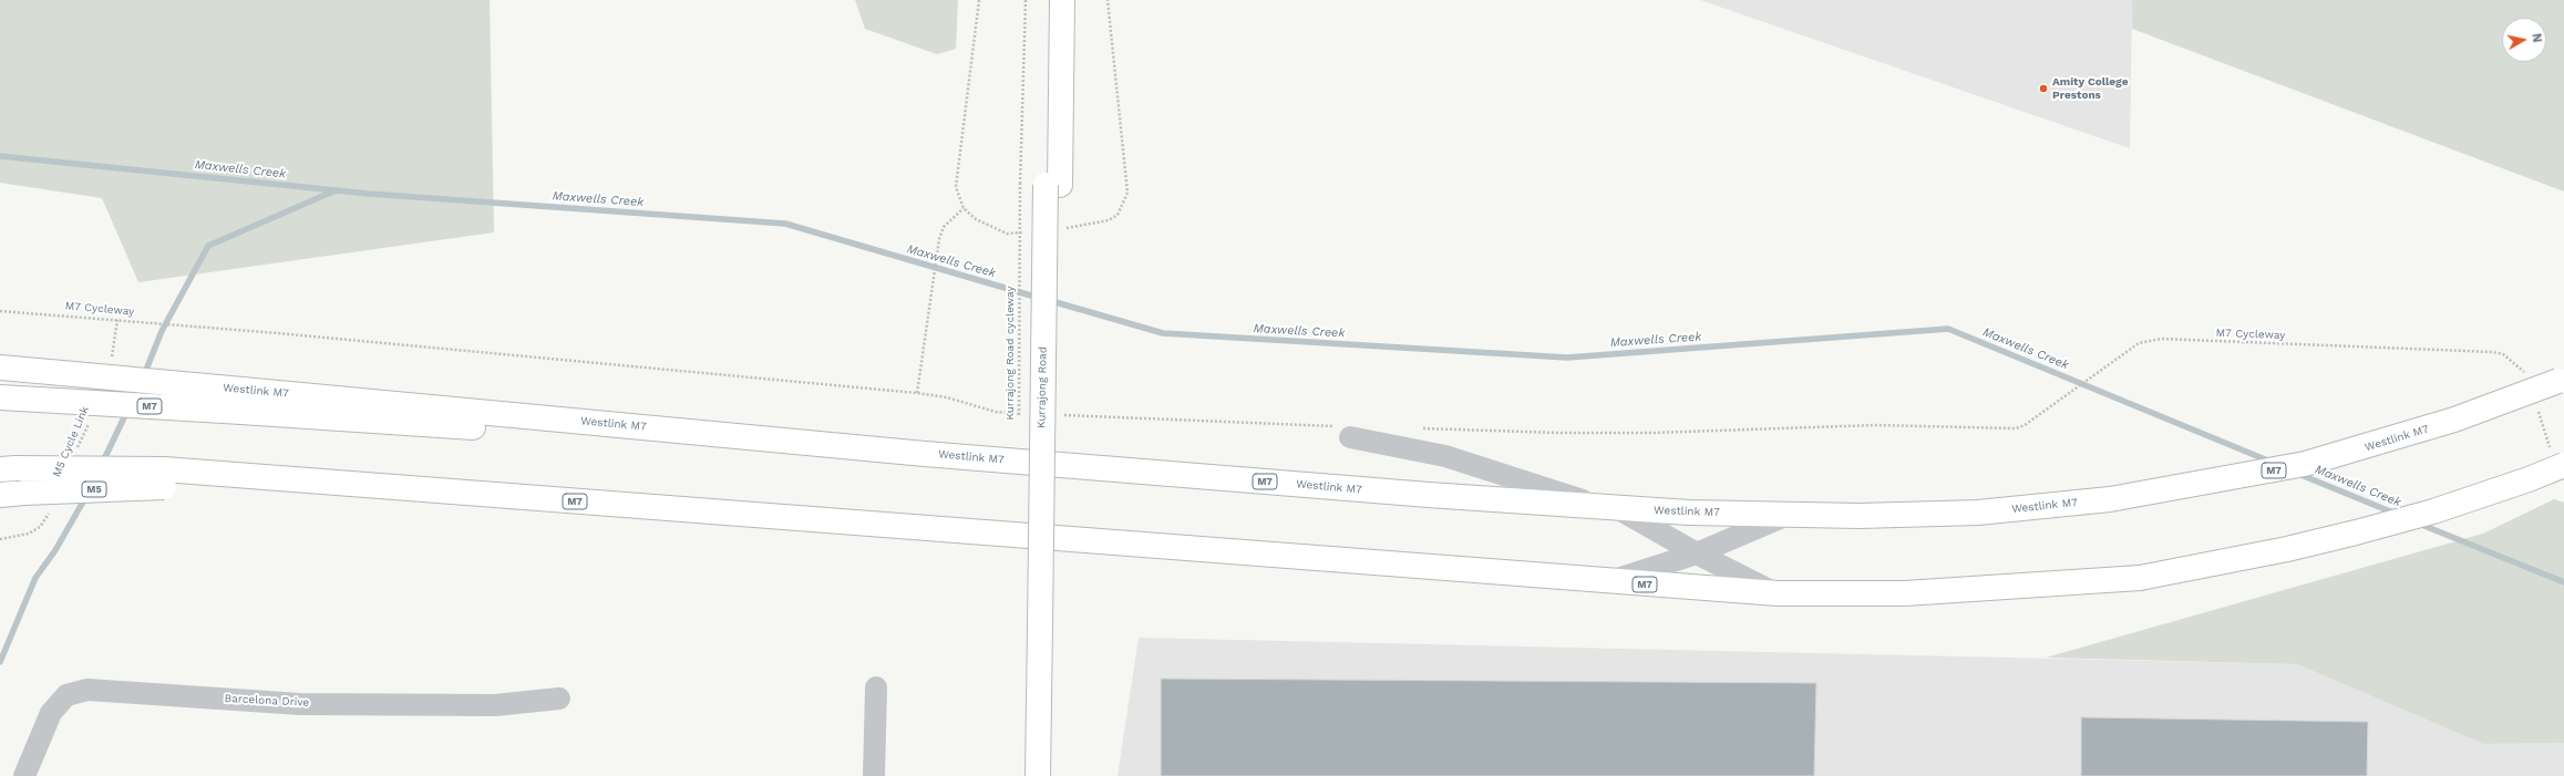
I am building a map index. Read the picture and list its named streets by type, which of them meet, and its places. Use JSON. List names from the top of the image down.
{
  "streets": {
    "main road": [
      "Kurrajong Road",
      "Westlink M7",
      "M7",
      "M5"
    ],
    "street": ["Barcelona Drive"],
    "path": ["M7 Cycleway", "Kurrajong Road cycleway", "M5 Cycle Link"]
  },
  "crossings": [
    ["Westlink M7", "M7"],
    ["M7", "M5"]
  ],
  "water": ["Maxwells Creek"],
  "places": ["Amity College Prestons"],
  "north": "right"
}
